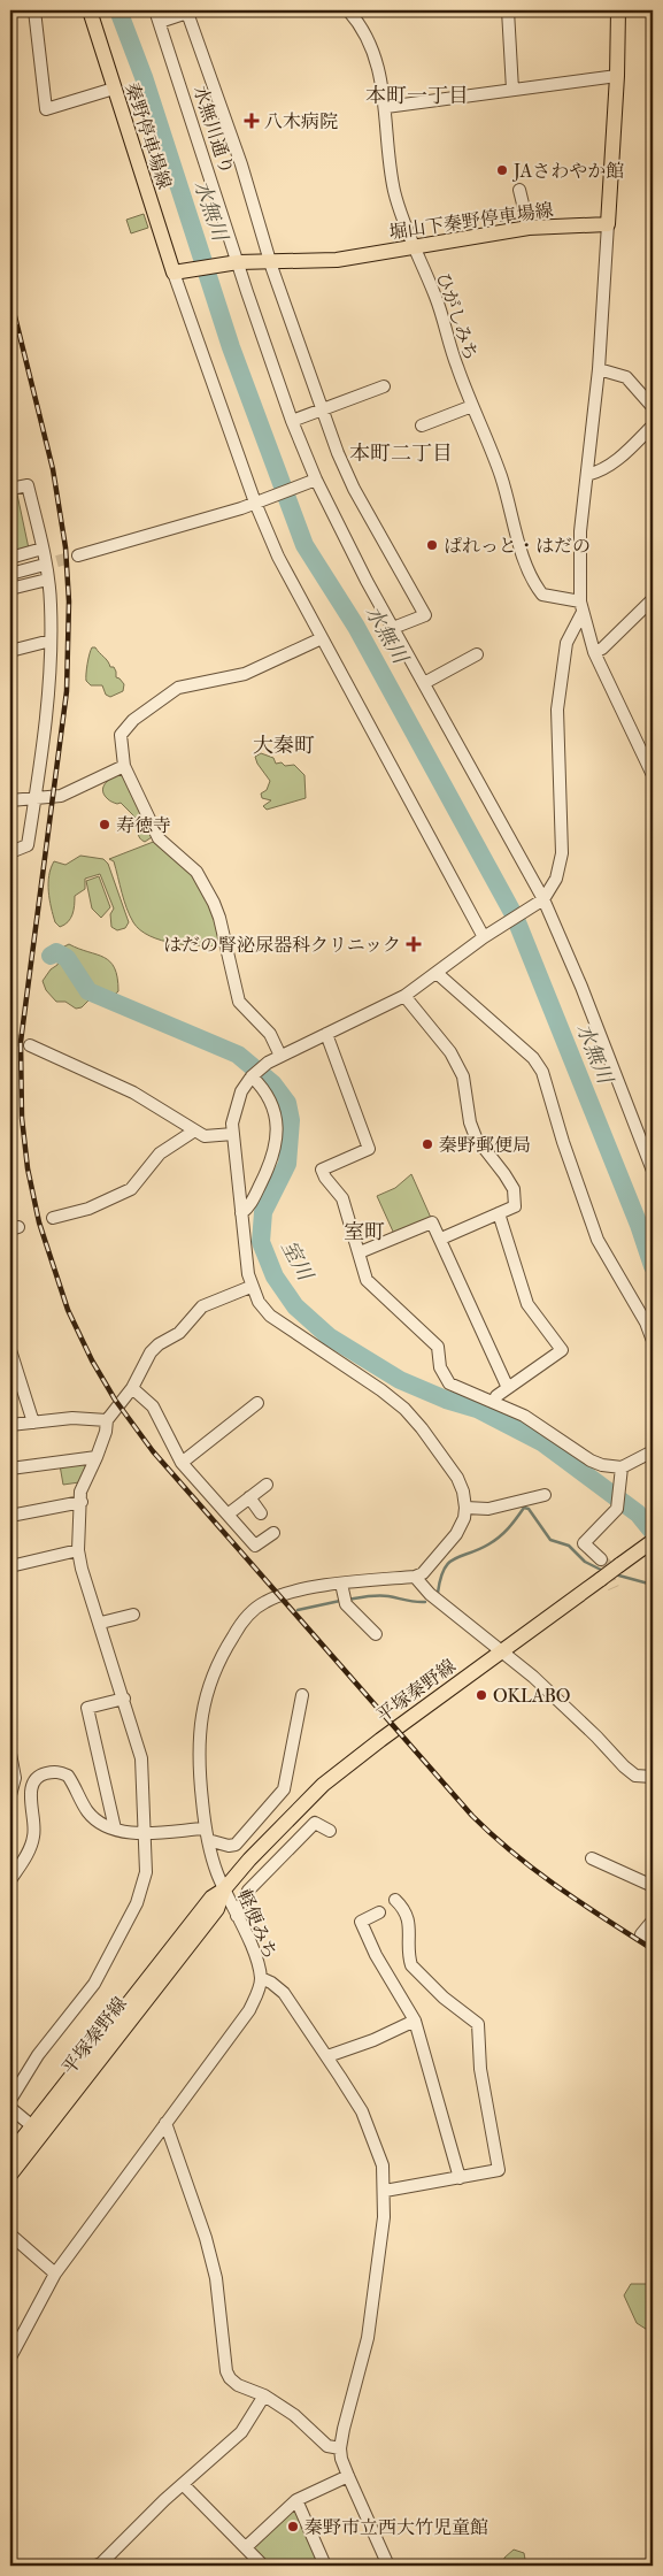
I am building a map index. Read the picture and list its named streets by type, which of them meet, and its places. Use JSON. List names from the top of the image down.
{
  "streets": {
    "main road": ["秦野停車場線", "堀山下秦野停車場線", "平塚秦野線"],
    "street": ["水無川通り", "ひがしみち", "軽便みち"]
  },
  "crossings": [
    ["水無川通り", "堀山下秦野停車場線"],
    ["秦野停車場線", "堀山下秦野停車場線"],
    ["堀山下秦野停車場線", "ひがしみち"],
    ["平塚秦野線", "軽便みち"]
  ],
  "districts": [
    "本町一丁目",
    "本町二丁目",
    "大秦町",
    "室町"
  ],
  "water": ["水無川", "室川"],
  "places": {
    "health": ["八木病院", "はだの腎泌尿器科クリニック"],
    "other": [
      "JAさわやか館",
      "ぱれっと・はだの",
      "寿徳寺",
      "秦野郵便局",
      "OKLABO",
      "秦野市立西大竹児童館"
    ]
  }
}
